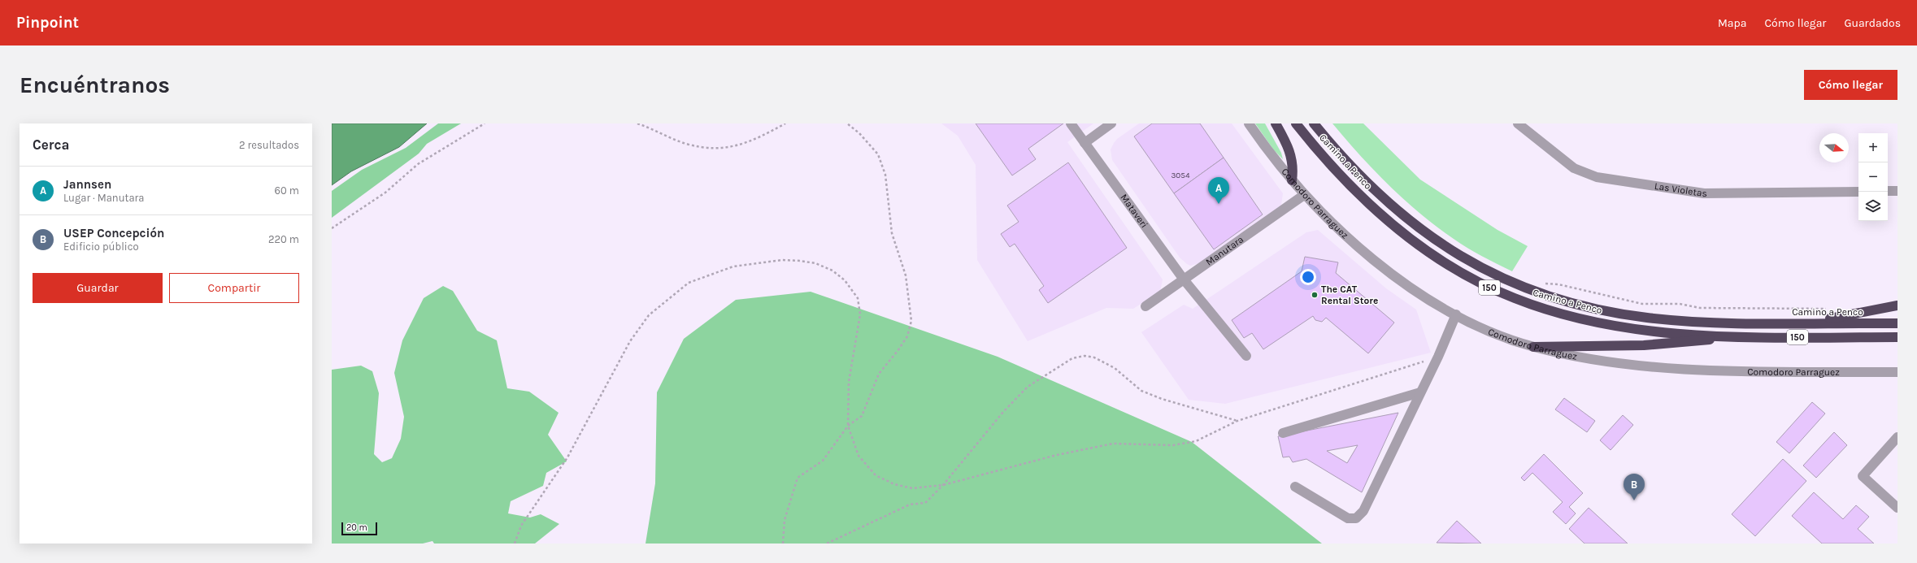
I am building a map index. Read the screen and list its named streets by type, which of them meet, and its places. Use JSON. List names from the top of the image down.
{
  "streets": {
    "highway": ["Camino a Penco", "150"],
    "street": [
      "Las Violetas",
      "Comodoro Parraguez",
      "Mataveri",
      "Manutara"
    ]
  },
  "crossings": [
    ["Comodoro Parraguez", "Manutara"],
    ["Mataveri", "Manutara"]
  ],
  "places": ["The CAT Rental Store"],
  "house_numbers": ["3054"],
  "scale_bar": "20 m",
  "north": "right",
  "page": {
    "header": "Pinpoint",
    "nav": ["Mapa", "Cómo llegar", "Guardados"],
    "buttons": [
      "Cómo llegar",
      ["Guardar", "Compartir"]
    ],
    "title": "Encuéntranos",
    "heading": ["Cerca", "2 resultados"],
    "map_buttons": ["+", "−"],
    "list": [
      {
        "mark": "A",
        "name": "Jannsen",
        "note": "Lugar · Manutara",
        "value": "60 m"
      },
      {
        "mark": "B",
        "name": "USEP Concepción",
        "note": "Edificio público",
        "value": "220 m"
      }
    ],
    "pins": ["A", "B"],
    "scale": "20 m"
  }
}
